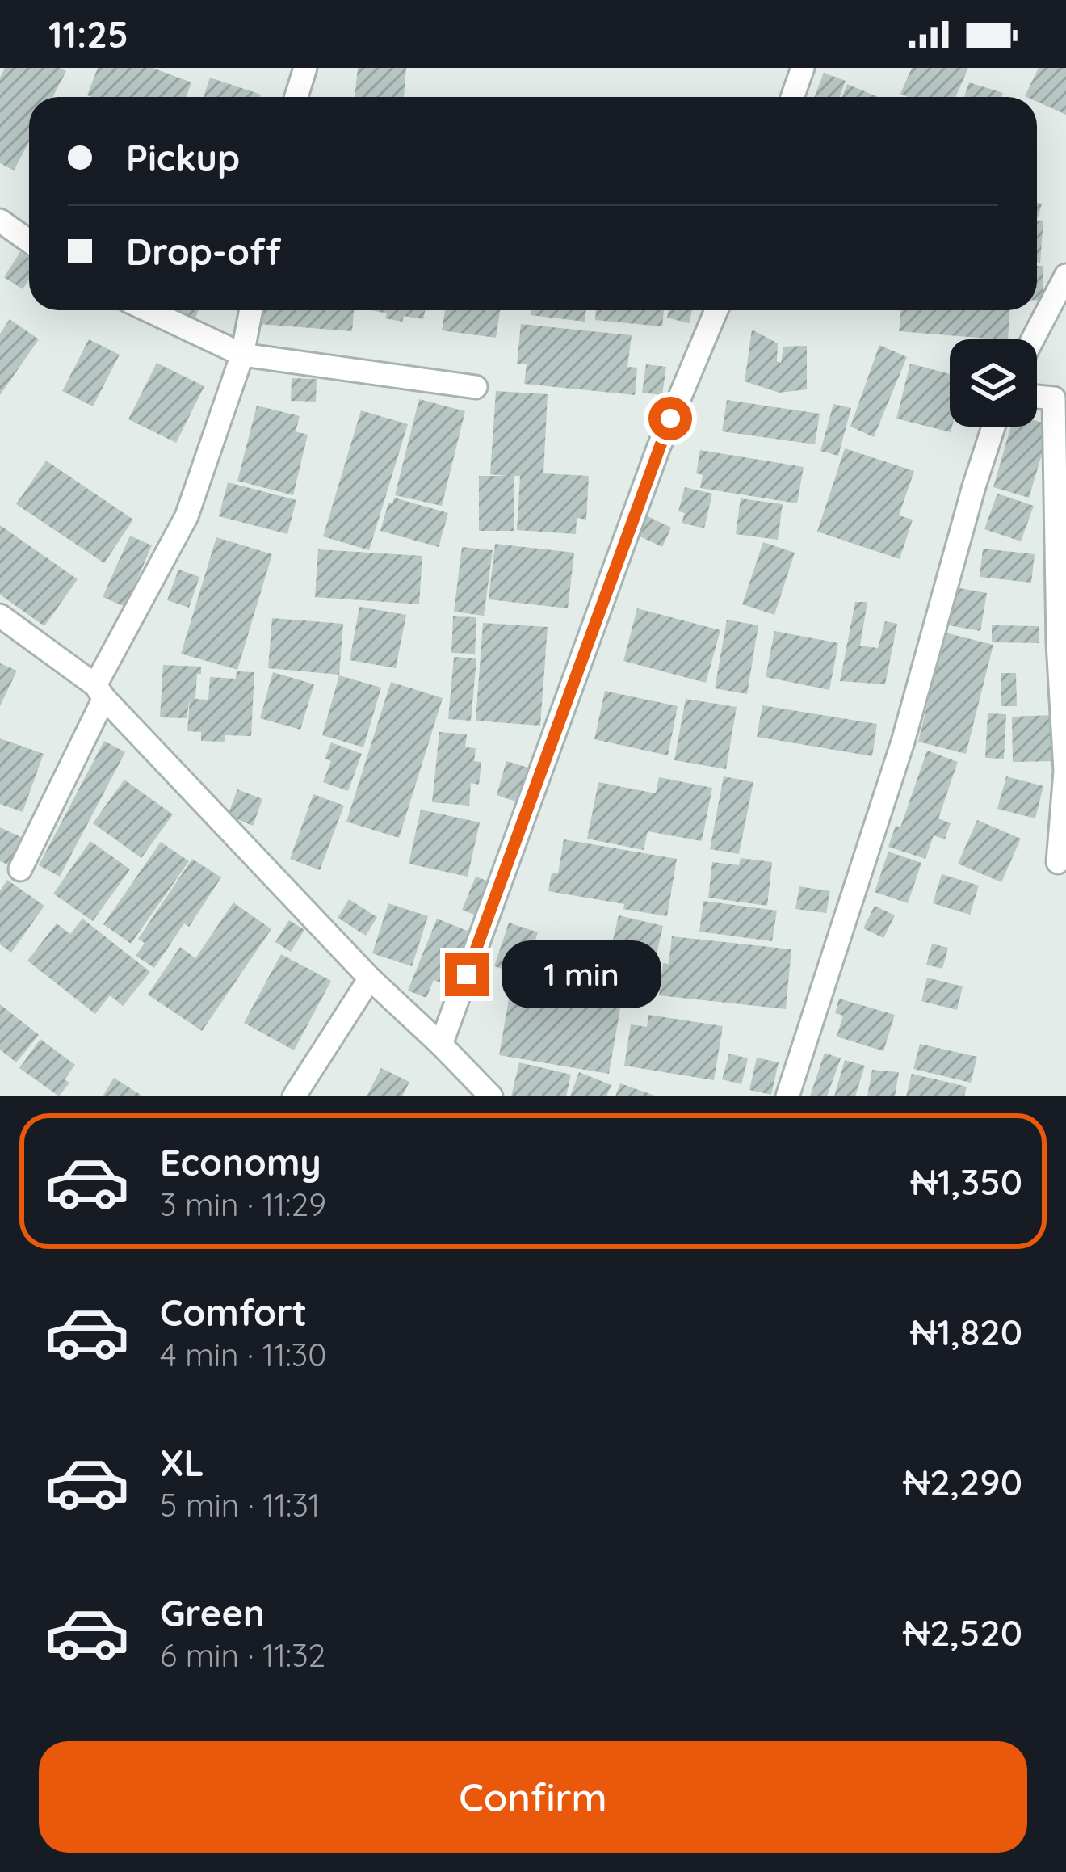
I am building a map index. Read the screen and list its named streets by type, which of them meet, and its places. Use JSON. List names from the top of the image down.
{
  "page": {
    "status": "11:25",
    "banner": ["Pickup", "Drop-off"],
    "bubble": "1 min",
    "list": [
      {
        "name": "Economy",
        "note": "3 min · 11:29",
        "value": "₦1,350"
      },
      {
        "name": "Comfort",
        "note": "4 min · 11:30",
        "value": "₦1,820"
      },
      {
        "name": "XL",
        "note": "5 min · 11:31",
        "value": "₦2,290"
      },
      {
        "name": "Green",
        "note": "6 min · 11:32",
        "value": "₦2,520"
      }
    ],
    "buttons": "Confirm"
  }
}
